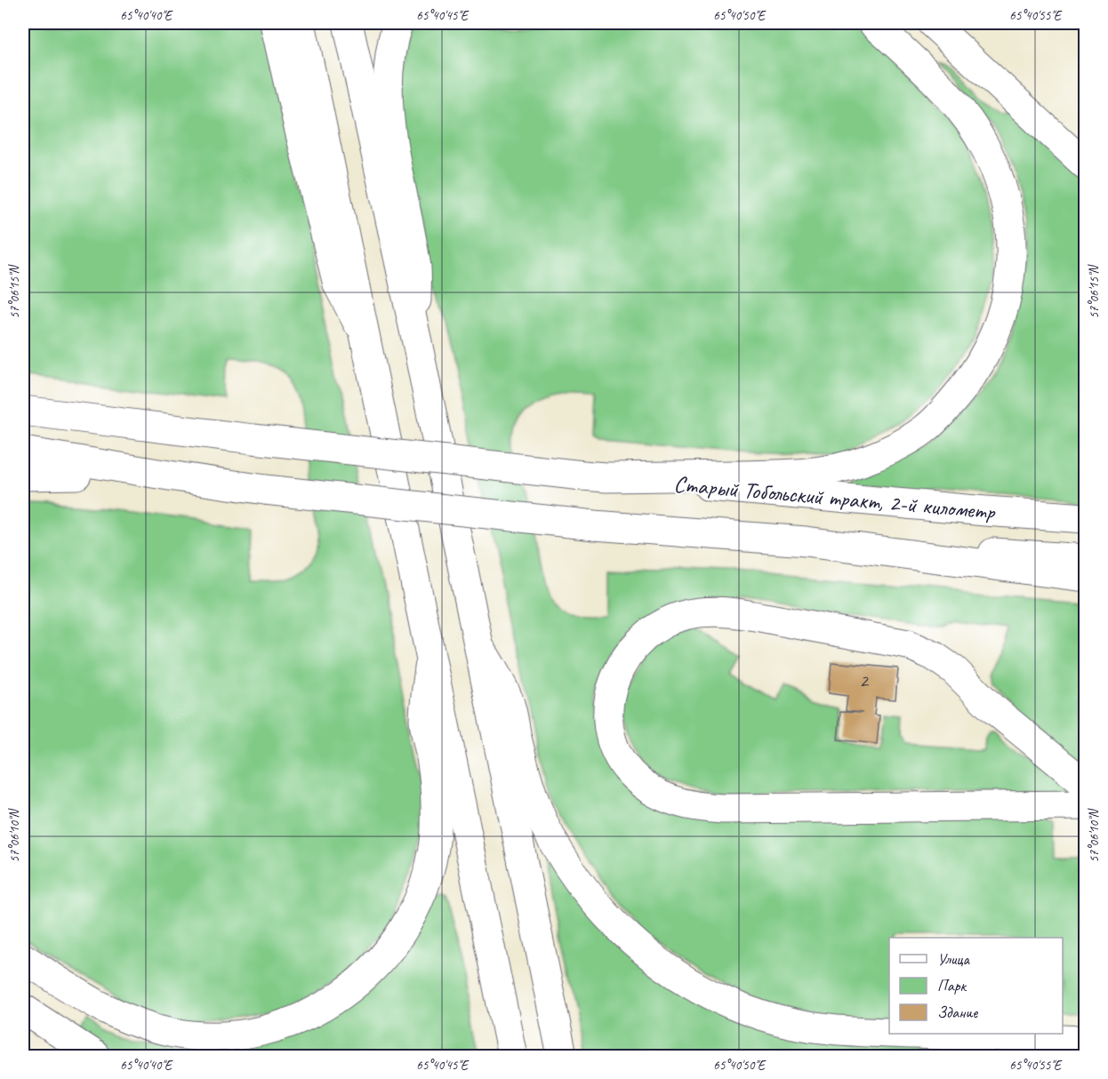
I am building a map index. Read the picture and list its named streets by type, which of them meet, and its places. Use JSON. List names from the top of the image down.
{
  "streets": {
    "main road": ["Старый Тобольский тракт, 2-й километр"]
  },
  "house_numbers": ["2"],
  "legend": ["Улица", "Парк", "Здание"],
  "coordinates": [
    "65°40'40\"E",
    "65°40'45\"E",
    "65°40'50\"E",
    "65°40'55\"E",
    "57°06'15\"N",
    "57°06'10\"N"
  ]
}
